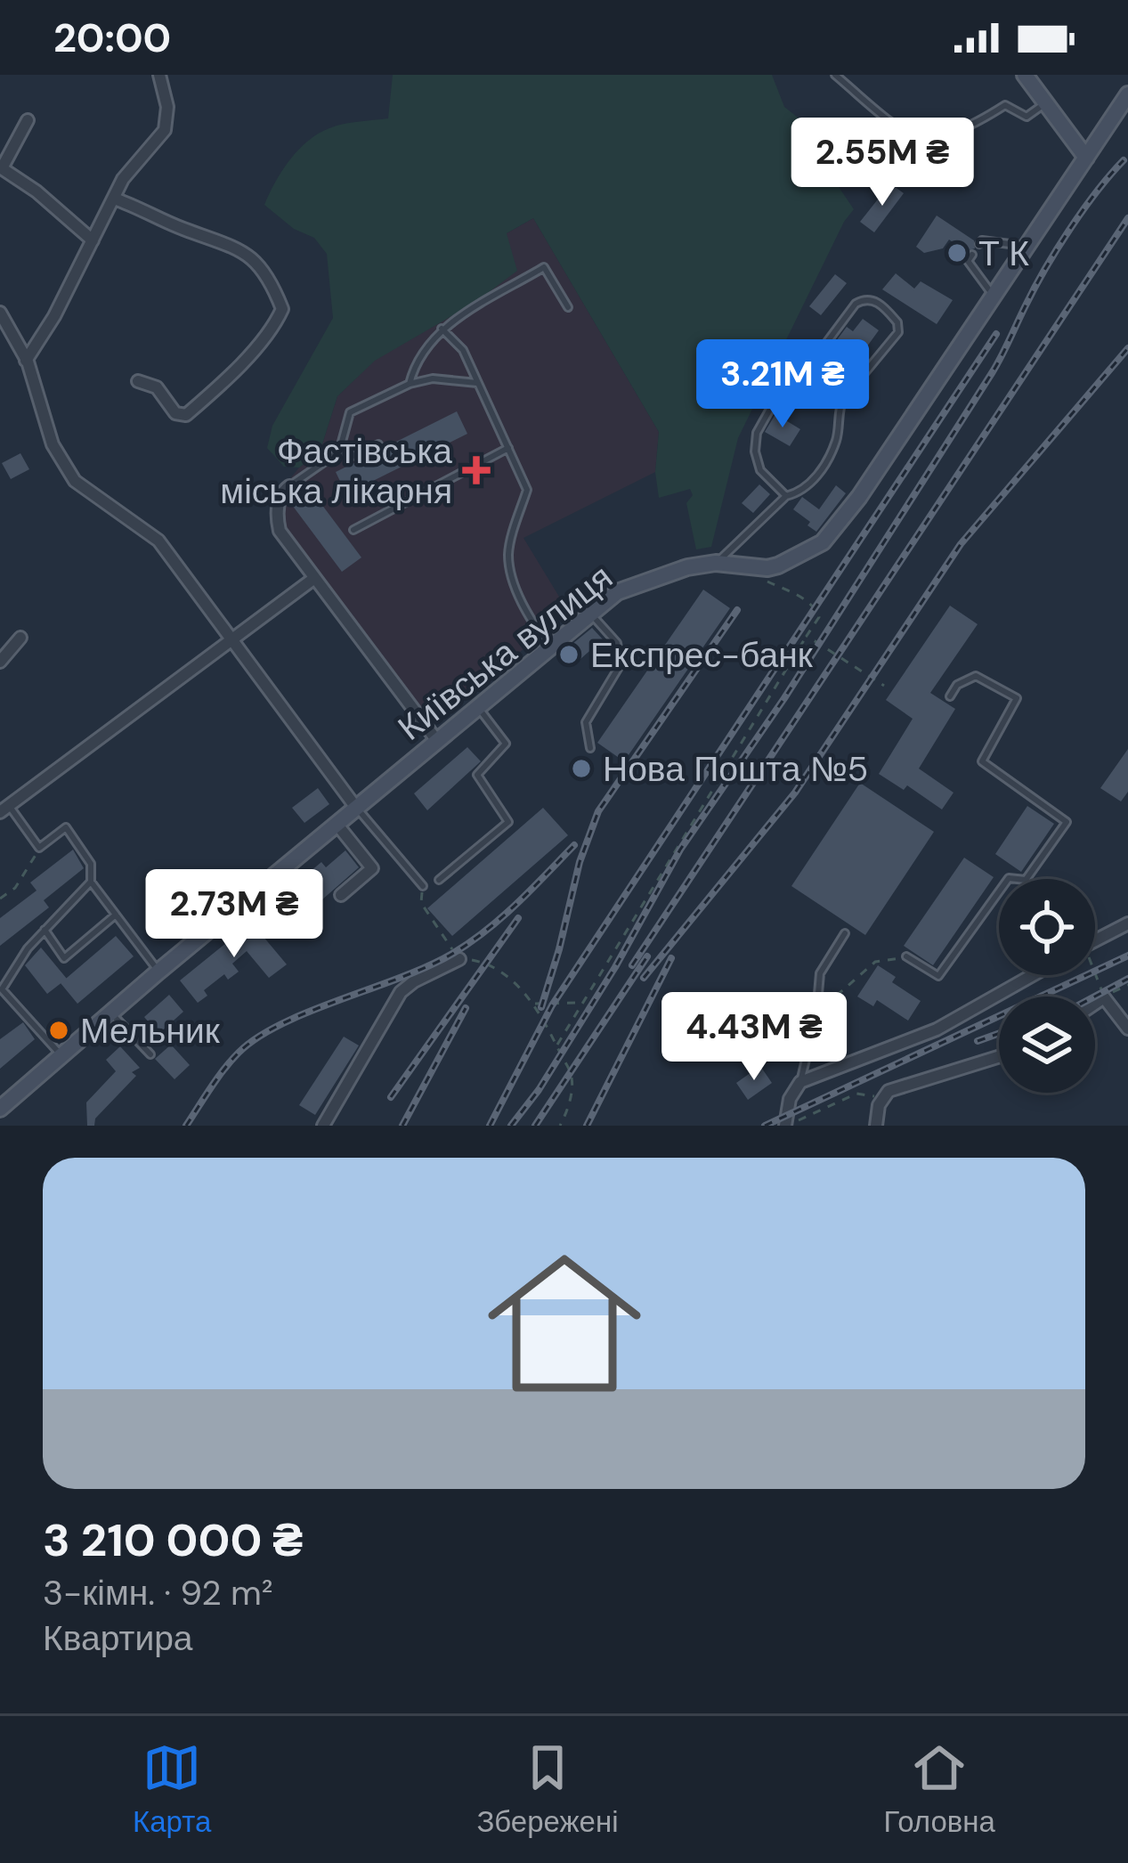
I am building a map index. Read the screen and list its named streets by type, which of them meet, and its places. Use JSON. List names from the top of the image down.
{
  "streets": {
    "main road": ["Київська вулиця"]
  },
  "places": {
    "other": [
      "Т К",
      "Експрес-банк",
      "Нова Пошта №5",
      "Мельник"
    ],
    "health": ["Фастівська міська лікарня"]
  },
  "page": {
    "status": "20:00",
    "price": [
      "2.55M ₴",
      "3.21M ₴",
      "2.73M ₴",
      "4.43M ₴"
    ],
    "list": [
      {
        "name": "3 210 000 ₴",
        "note": "3-кімн. · 92 m² · Квартира"
      }
    ],
    "tabs": ["Карта", "Збережені", "Головна"]
  }
}
